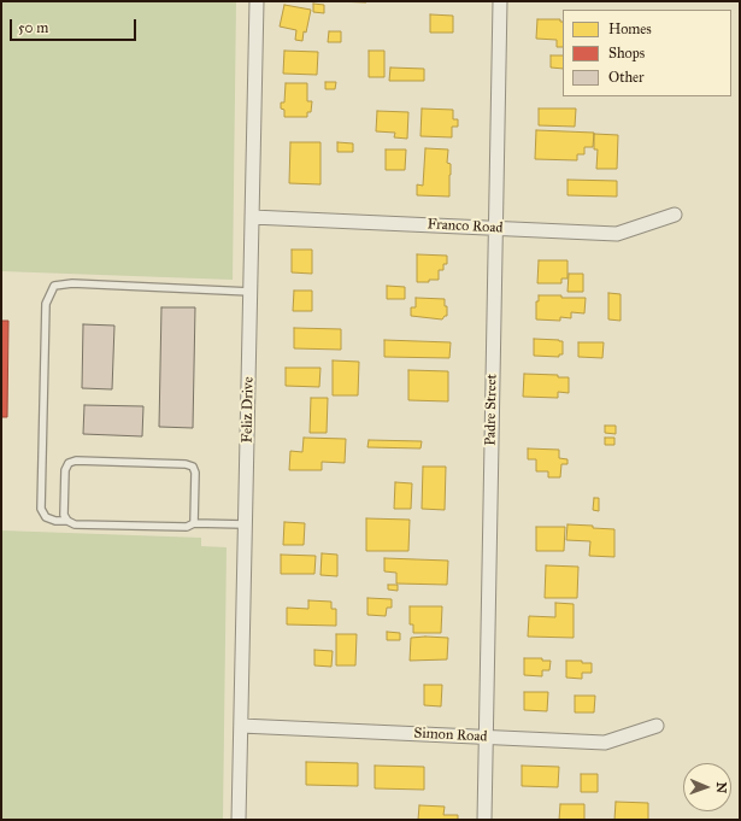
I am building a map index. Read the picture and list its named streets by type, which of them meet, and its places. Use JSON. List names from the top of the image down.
{
  "streets": {
    "street": [
      "Franco Road",
      "Feliz Drive",
      "Padre Street",
      "Simon Road"
    ]
  },
  "crossings": [
    ["Franco Road", "Feliz Drive"],
    ["Franco Road", "Padre Street"],
    ["Feliz Drive", "Simon Road"],
    ["Padre Street", "Simon Road"]
  ],
  "legend": ["Homes", "Shops", "Other"],
  "scale_bar": "50 m",
  "north": "right"
}
